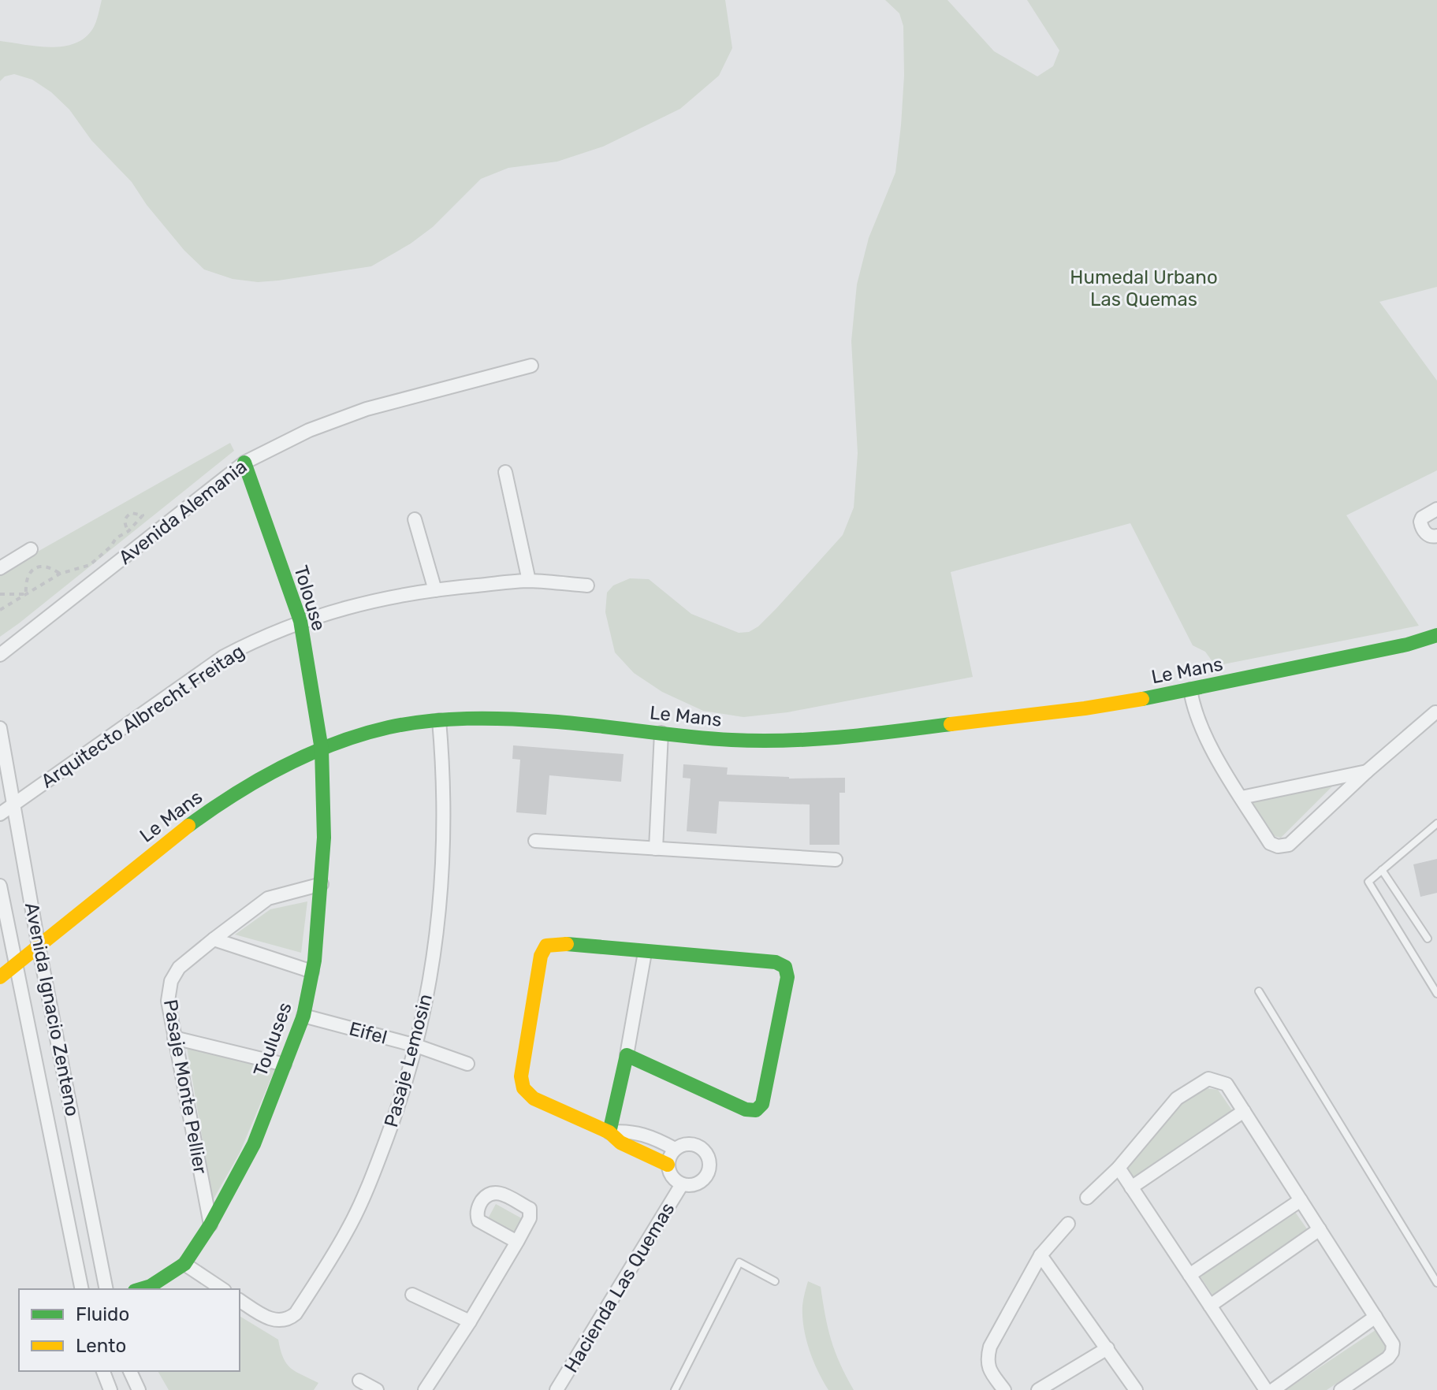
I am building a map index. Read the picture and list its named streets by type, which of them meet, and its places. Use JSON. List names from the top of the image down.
{
  "streets": {
    "street": [
      "Avenida Alemania",
      "Tolouse",
      "Le Mans",
      "Arquitecto Albrecht Freitag",
      "Avenida Ignacio Zenteno",
      "Eifel",
      "Touluses",
      "Pasaje Lemosin",
      "Pasaje Monte Pellier",
      "Hacienda Las Quemas"
    ]
  },
  "crossings": [
    ["Avenida Alemania", "Tolouse"],
    ["Tolouse", "Le Mans"],
    ["Tolouse", "Arquitecto Albrecht Freitag"],
    ["Tolouse", "Touluses"],
    ["Le Mans", "Avenida Ignacio Zenteno"],
    ["Le Mans", "Touluses"],
    ["Le Mans", "Pasaje Lemosin"],
    ["Arquitecto Albrecht Freitag", "Avenida Ignacio Zenteno"],
    ["Eifel", "Touluses"],
    ["Eifel", "Pasaje Lemosin"],
    ["Touluses", "Pasaje Monte Pellier"]
  ],
  "parks": ["Humedal Urbano Las Quemas"],
  "legend": ["Fluido", "Lento"]
}
